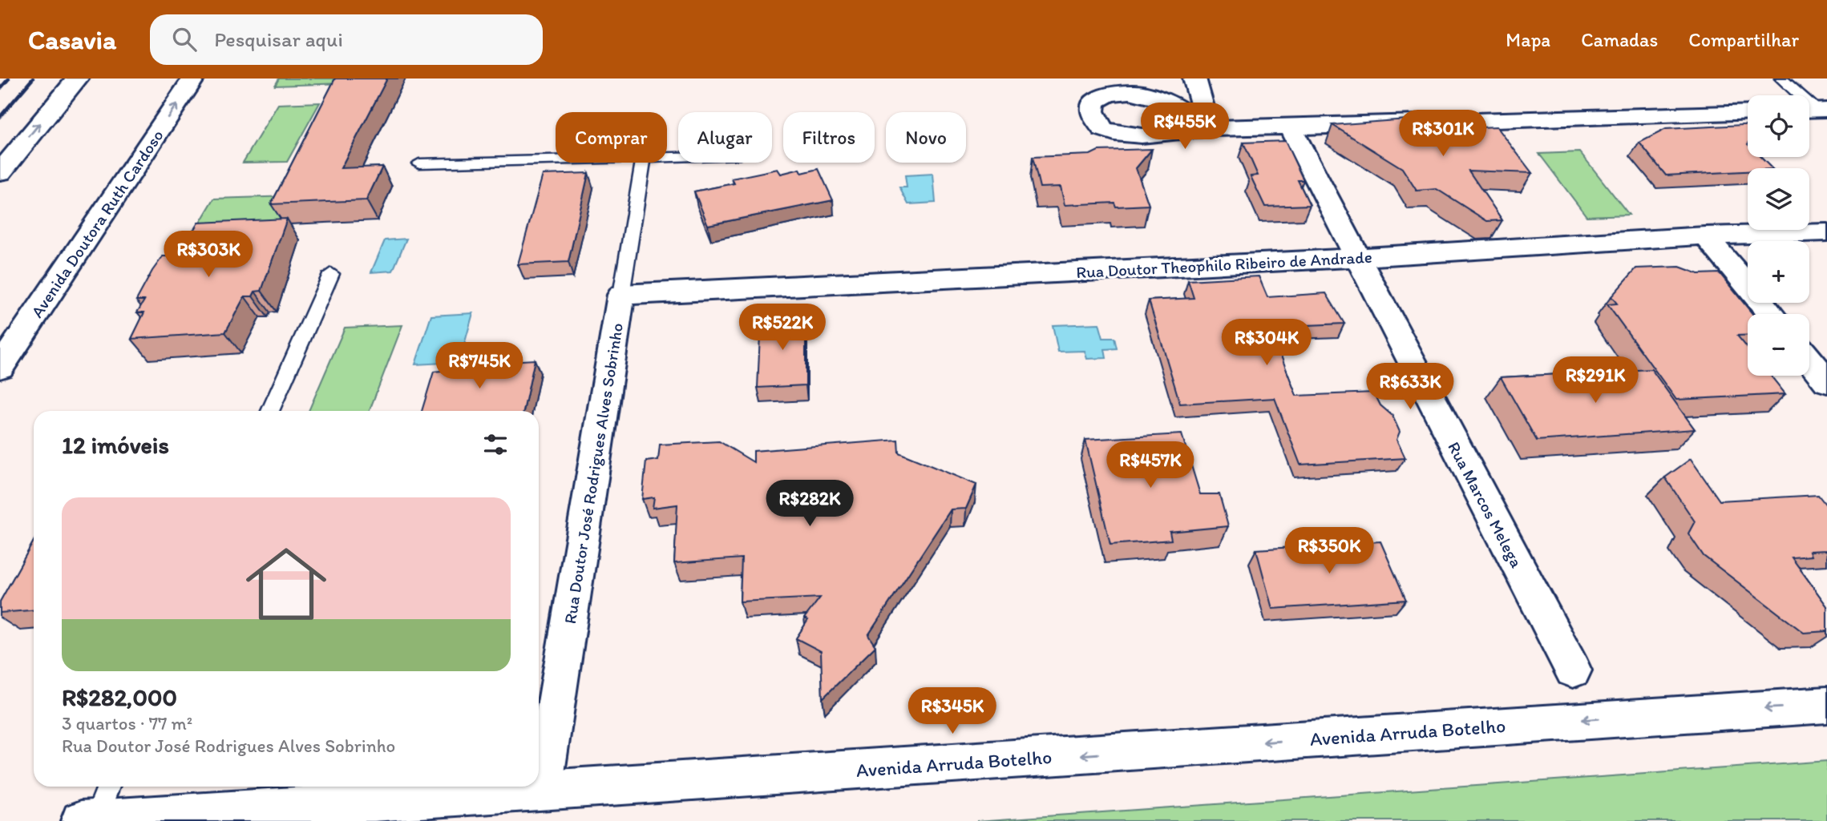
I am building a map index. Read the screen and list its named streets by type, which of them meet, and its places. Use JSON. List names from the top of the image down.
{
  "streets": {
    "main road": [
      "Avenida Doutora Ruth Cardoso",
      "Rua Doutor Theophilo Ribeiro de Andrade",
      "Rua Doutor José Rodrigues Alves Sobrinho",
      "Rua Marcos Melega",
      "Avenida Arruda Botelho"
    ]
  },
  "crossings": [
    ["Rua Doutor Theophilo Ribeiro de Andrade", "Rua Doutor José Rodrigues Alves Sobrinho"],
    ["Rua Doutor Theophilo Ribeiro de Andrade", "Rua Marcos Melega"],
    ["Rua Doutor José Rodrigues Alves Sobrinho", "Avenida Arruda Botelho"]
  ],
  "one_way": ["Avenida Arruda Botelho"],
  "page": {
    "header": "Casavia",
    "search": "Pesquisar aqui",
    "nav": ["Mapa", "Camadas", "Compartilhar"],
    "map_buttons": ["+", "−"],
    "price": [
      "R$455K",
      "R$301K",
      "R$303K",
      "R$522K",
      "R$304K",
      "R$745K",
      "R$291K",
      "R$633K",
      "R$457K",
      "R$282K",
      "R$350K",
      "R$345K"
    ],
    "chip": [
      "Comprar",
      "Alugar",
      "Filtros",
      "Novo"
    ],
    "heading": "12 imóveis",
    "list": [
      {
        "name": "R$282,000",
        "note": "3 quartos · 77 m² · Rua Doutor José Rodrigues Alves Sobrinho"
      }
    ]
  }
}
